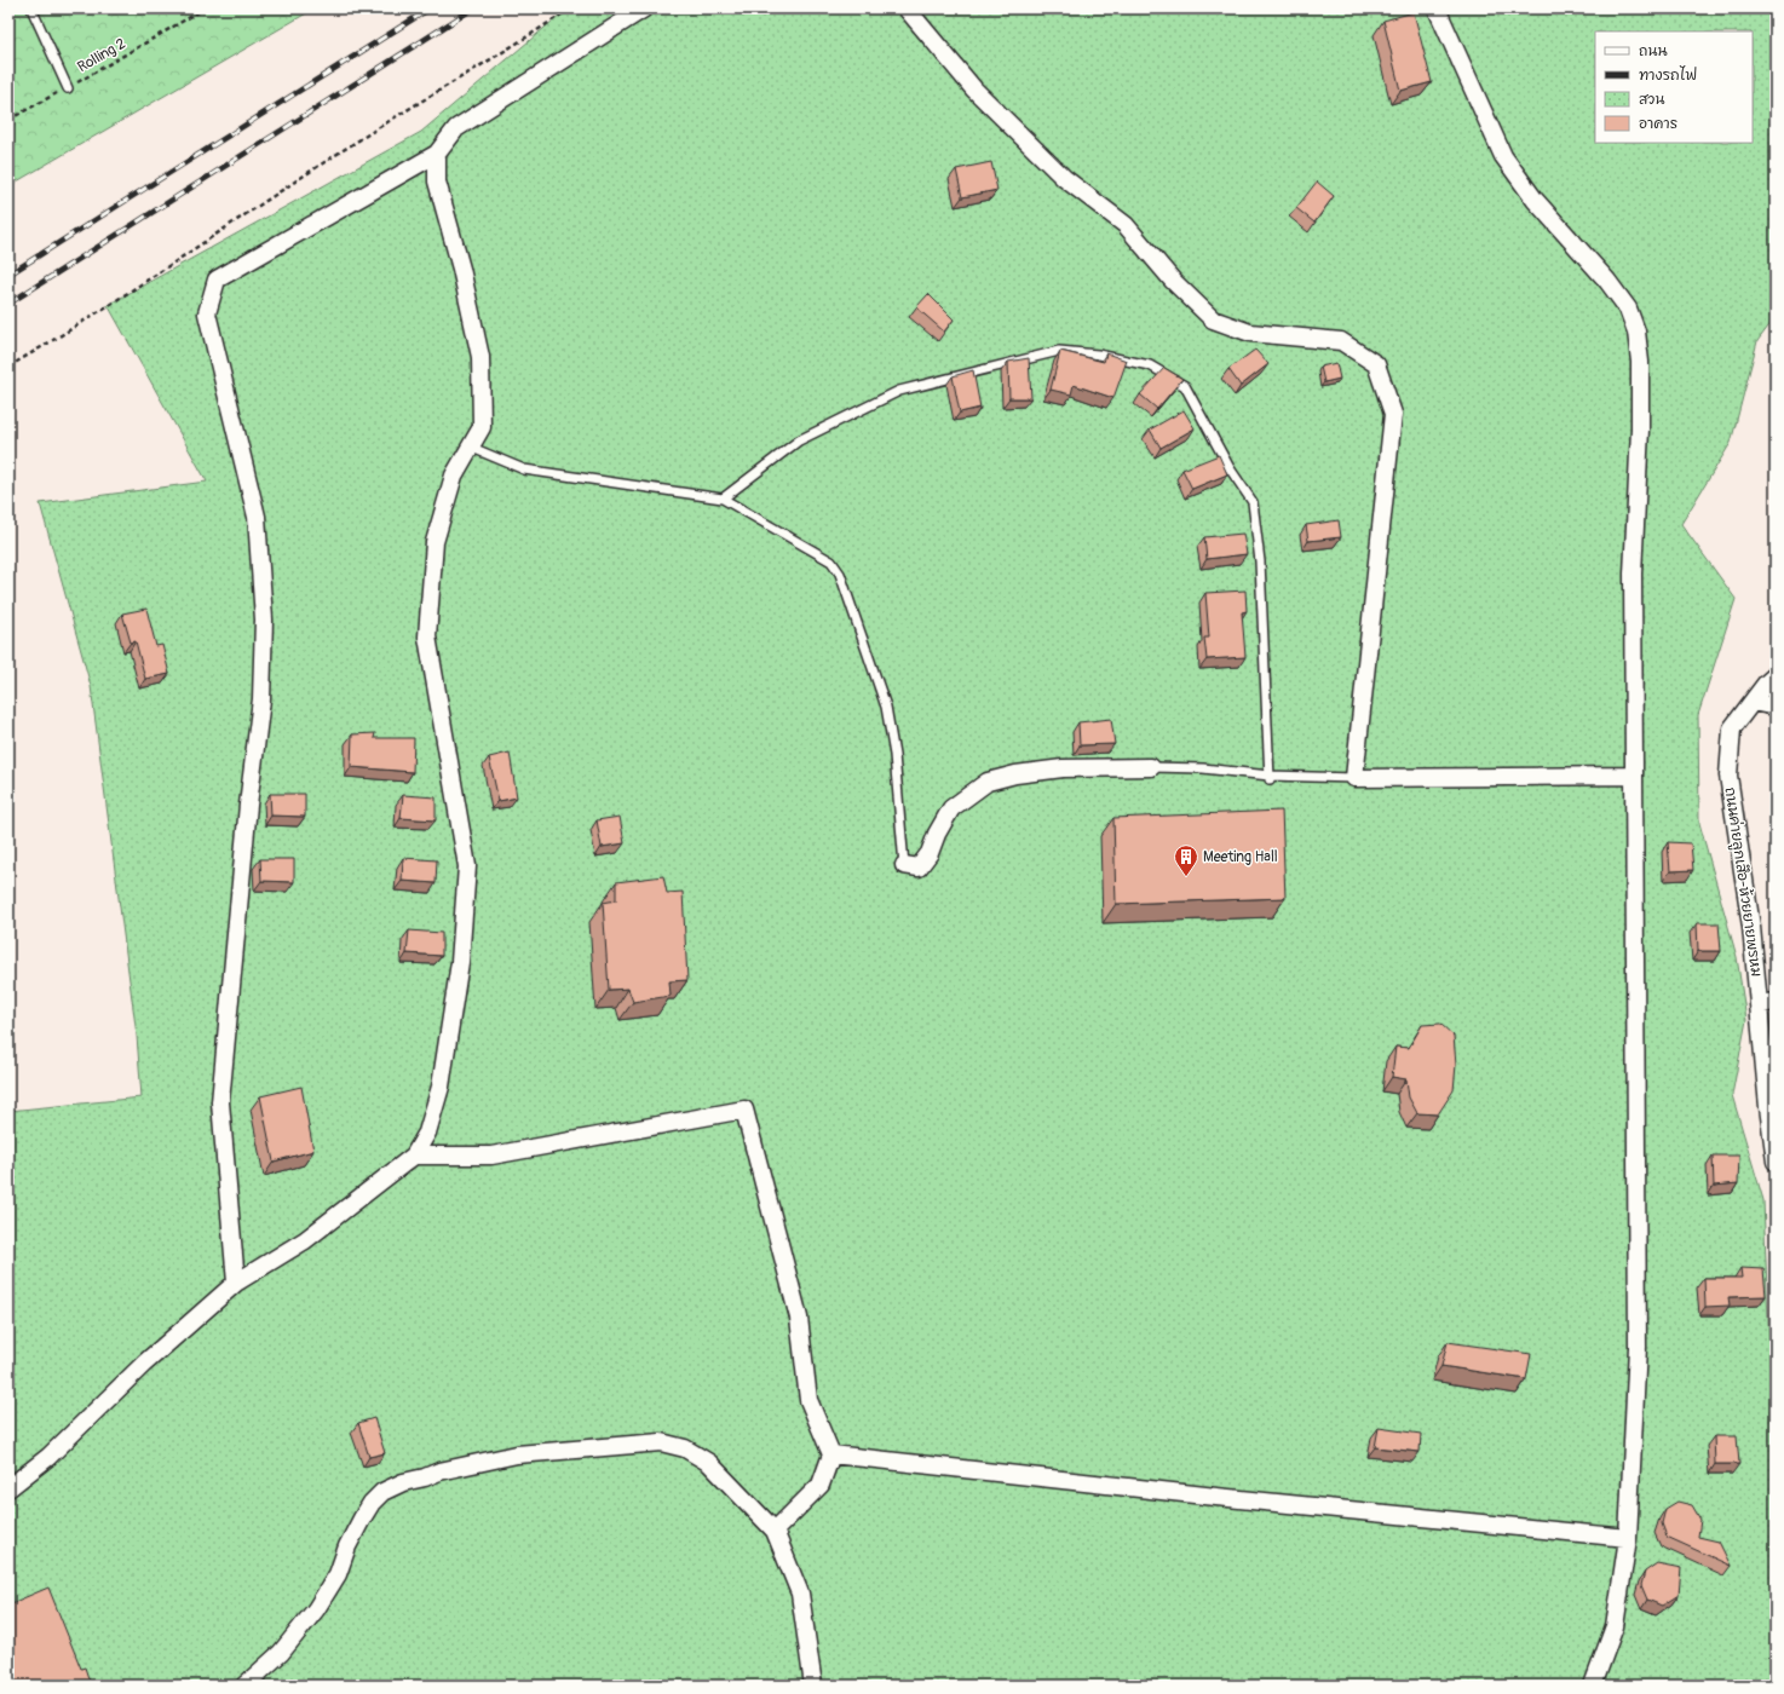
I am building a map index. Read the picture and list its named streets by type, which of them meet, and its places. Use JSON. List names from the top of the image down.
{
  "streets": {
    "street": ["ถนนค่ายลูกเสึอ-ห้วยยายพรหม"],
    "path": ["Rolling 2"]
  },
  "places": {
    "building": ["Meeting Hall"]
  },
  "legend": [
    "ถนน",
    "ทางรถไฟ",
    "สวน",
    "อาคาร"
  ]
}
